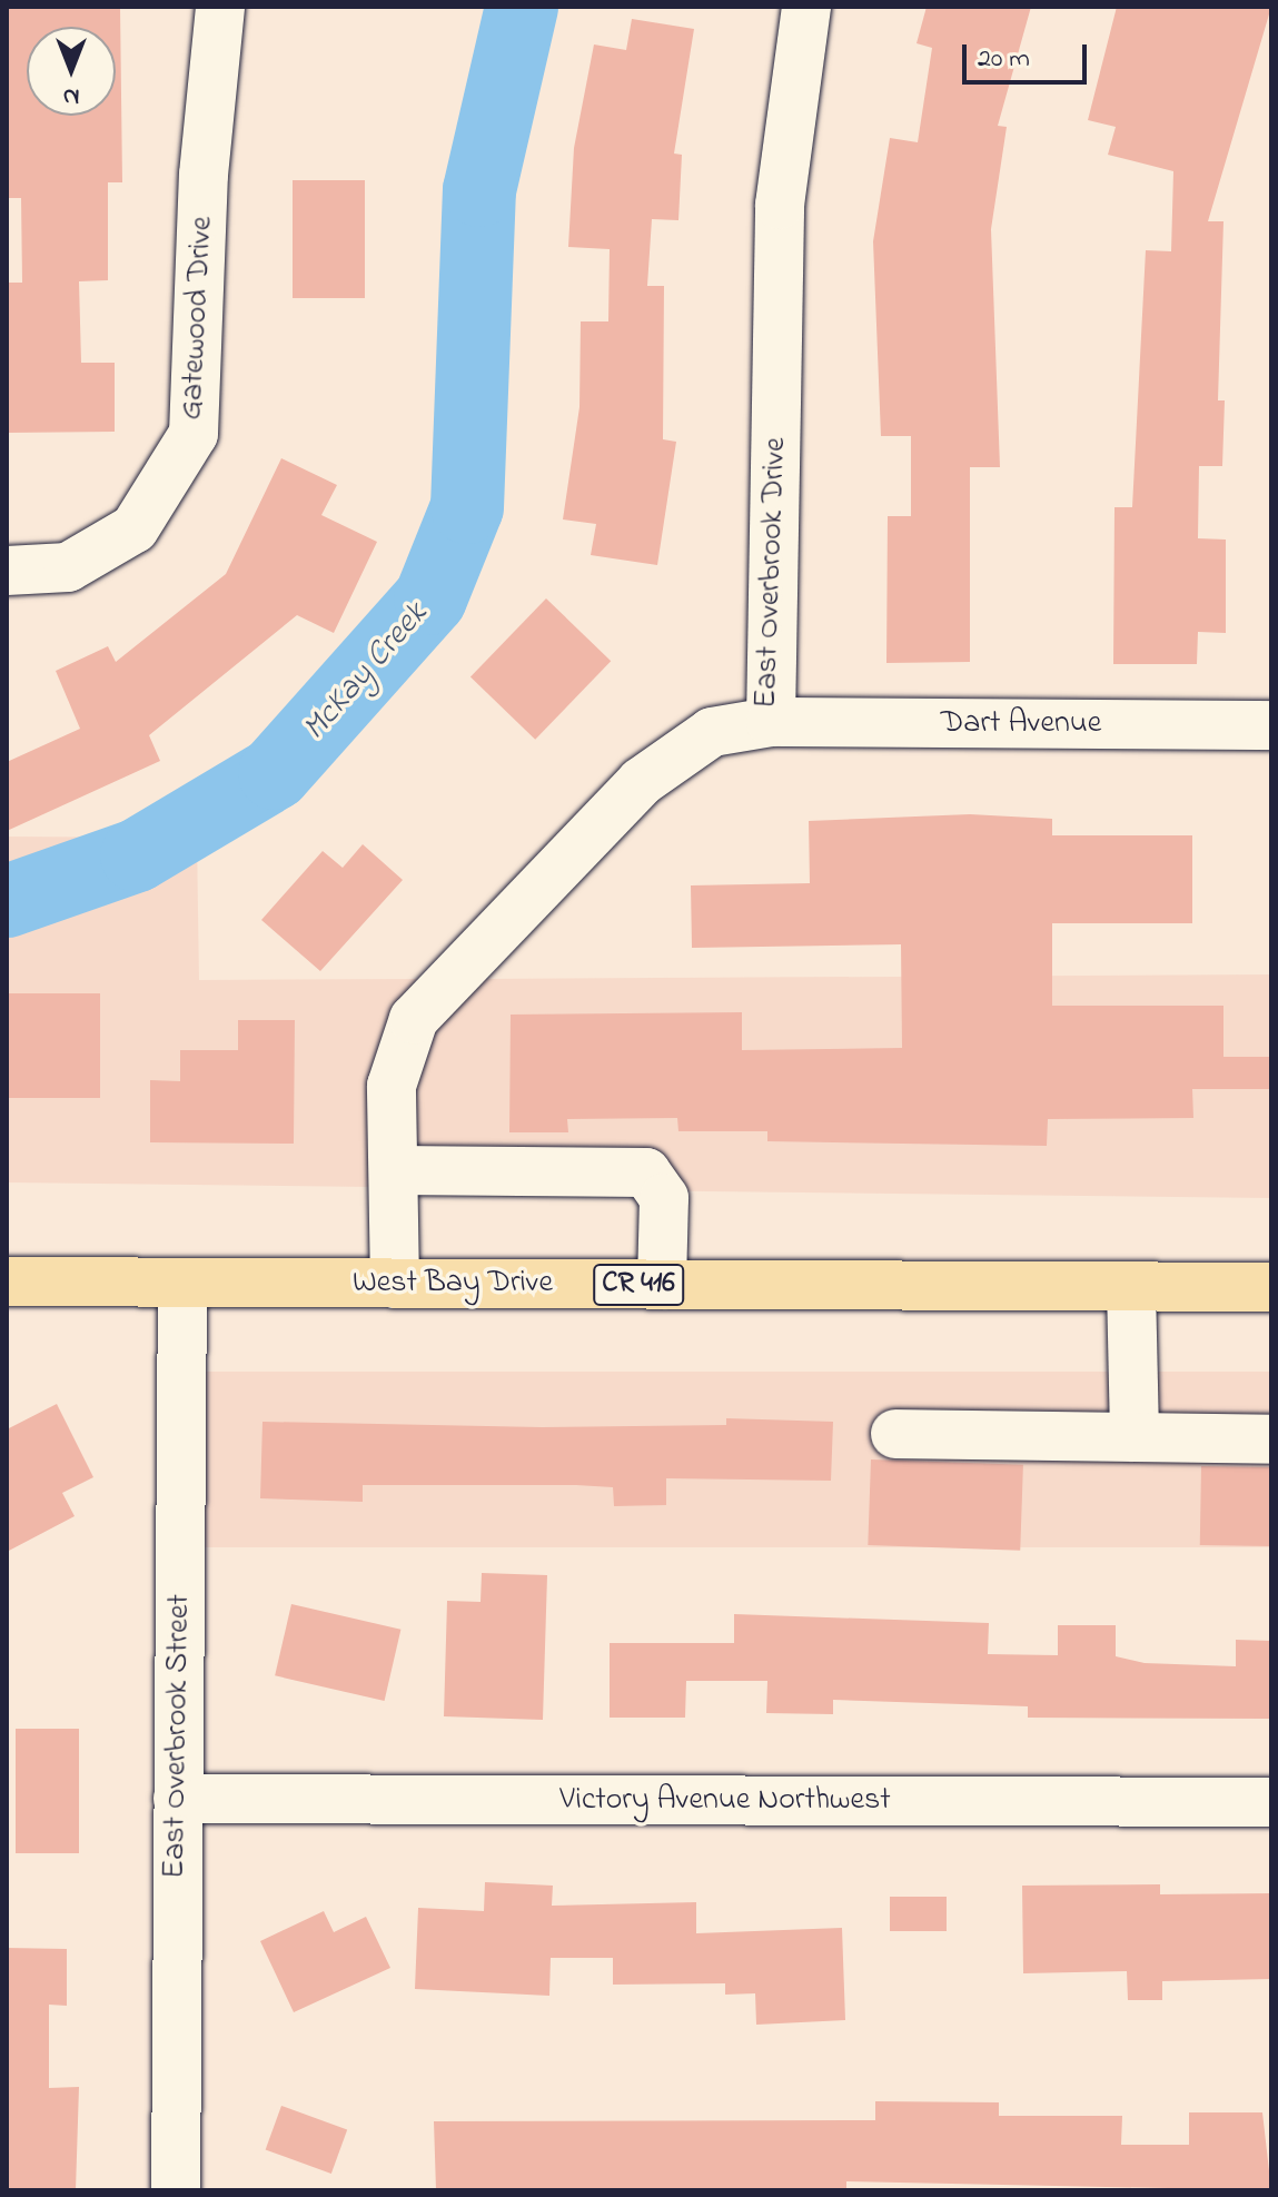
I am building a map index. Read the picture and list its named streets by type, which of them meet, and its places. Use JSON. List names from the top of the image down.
{
  "streets": {
    "main road": ["West Bay Drive", "CR 416"],
    "street": [
      "Gatewood Drive",
      "East Overbrook Drive",
      "Dart Avenue",
      "East Overbrook Street",
      "Victory Avenue Northwest"
    ]
  },
  "crossings": [
    ["East Overbrook Drive", "Dart Avenue"],
    ["East Overbrook Drive", "West Bay Drive"],
    ["West Bay Drive", "East Overbrook Street"],
    ["East Overbrook Street", "Victory Avenue Northwest"]
  ],
  "water": ["McKay Creek"],
  "scale_bar": "20 m",
  "north": "bottom"
}
